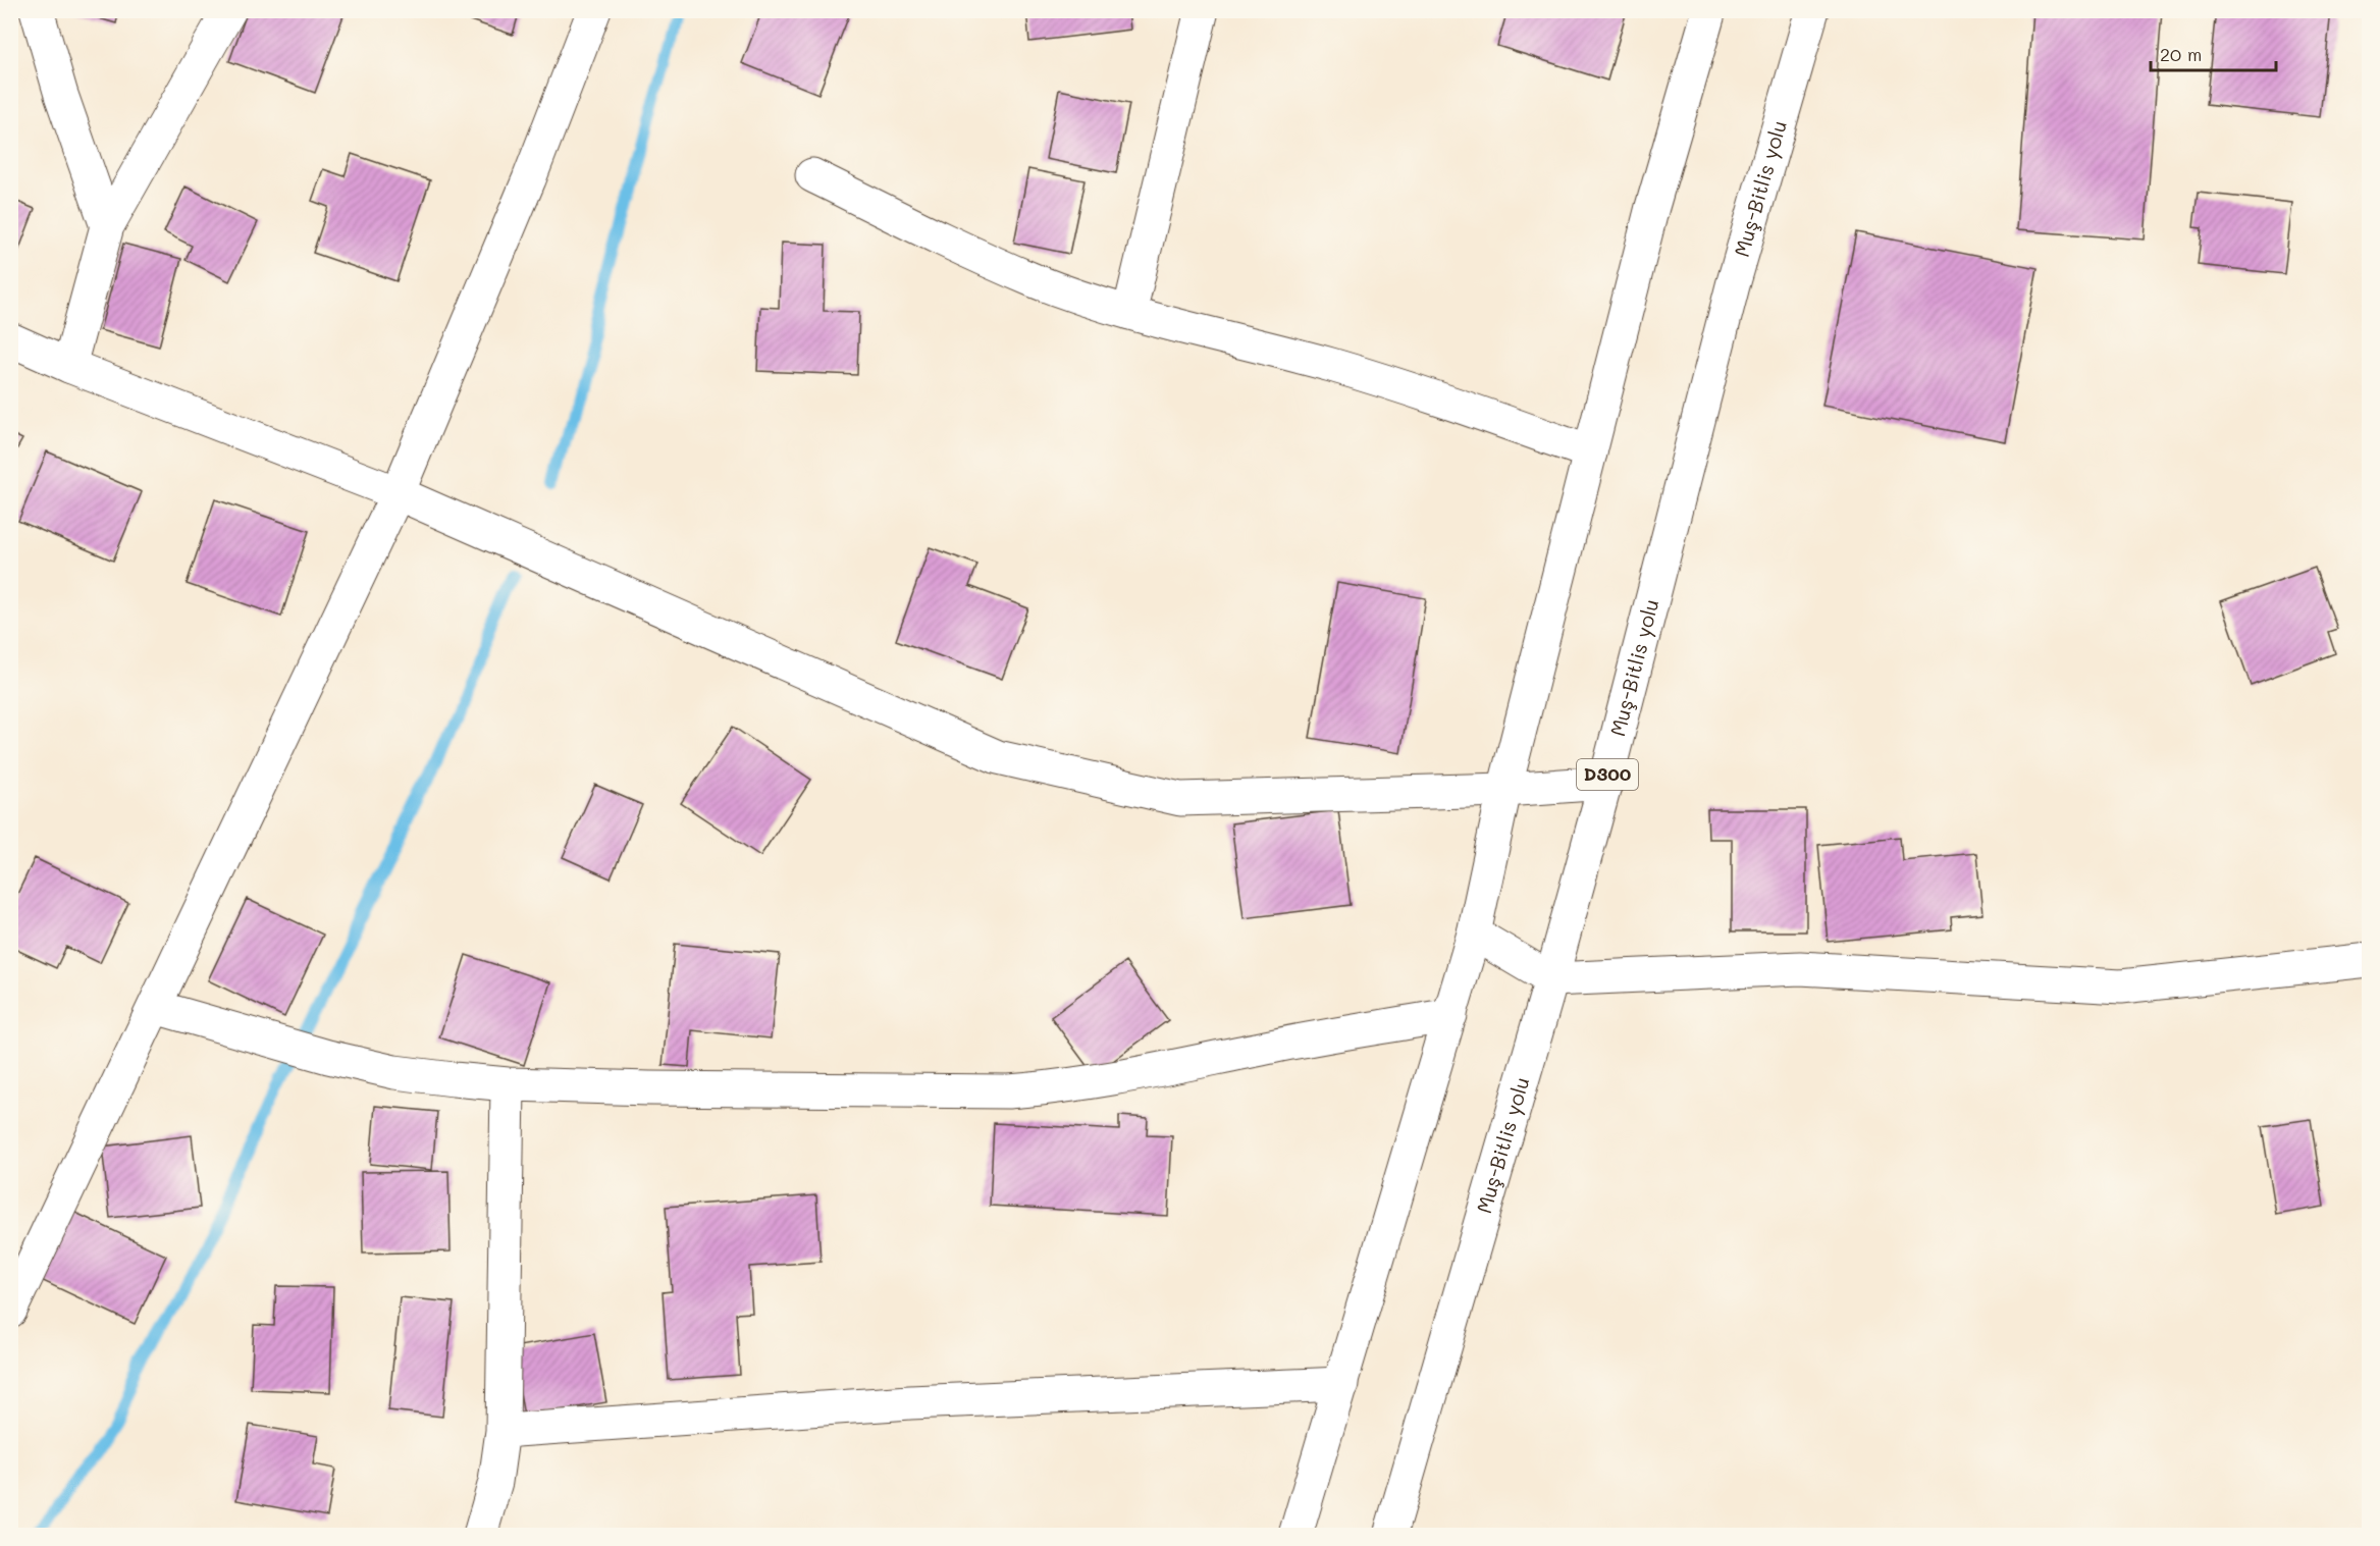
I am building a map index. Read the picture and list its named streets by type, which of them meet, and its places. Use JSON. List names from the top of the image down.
{
  "streets": {
    "main road": ["Muş-Bitlis yolu", "D300"]
  },
  "scale_bar": "20 m"
}
